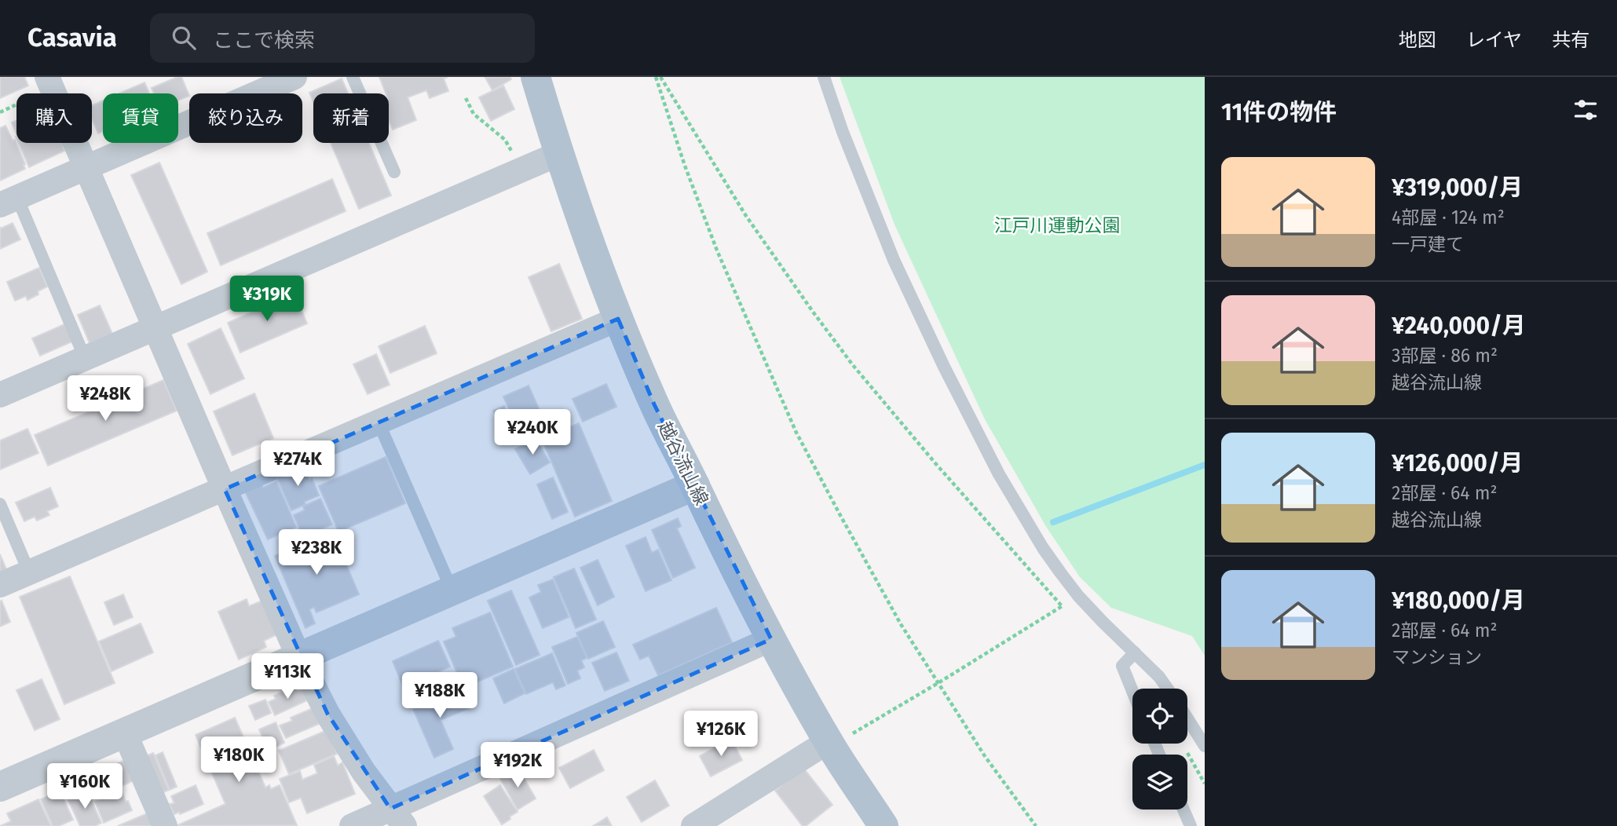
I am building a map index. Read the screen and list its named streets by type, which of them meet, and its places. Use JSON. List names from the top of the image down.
{
  "streets": {
    "main road": ["越谷流山線"]
  },
  "parks": ["江戸川運動公園"],
  "page": {
    "header": "Casavia",
    "search": "ここで検索",
    "nav": ["地図", "レイヤ", "共有"],
    "heading": "11件の物件",
    "chip": [
      "購入",
      "賃貸",
      "絞り込み",
      "新着"
    ],
    "list": [
      {
        "name": "¥319,000/月",
        "note": "4部屋 · 124 m² · 一戸建て"
      },
      {
        "name": "¥240,000/月",
        "note": "3部屋 · 86 m² · 越谷流山線"
      },
      {
        "name": "¥126,000/月",
        "note": "2部屋 · 64 m² · 越谷流山線"
      },
      {
        "name": "¥180,000/月",
        "note": "2部屋 · 64 m² · マンション"
      }
    ],
    "price": [
      "¥319K",
      "¥248K",
      "¥240K",
      "¥274K",
      "¥238K",
      "¥113K",
      "¥188K",
      "¥126K",
      "¥180K",
      "¥192K",
      "¥160K"
    ]
  }
}
